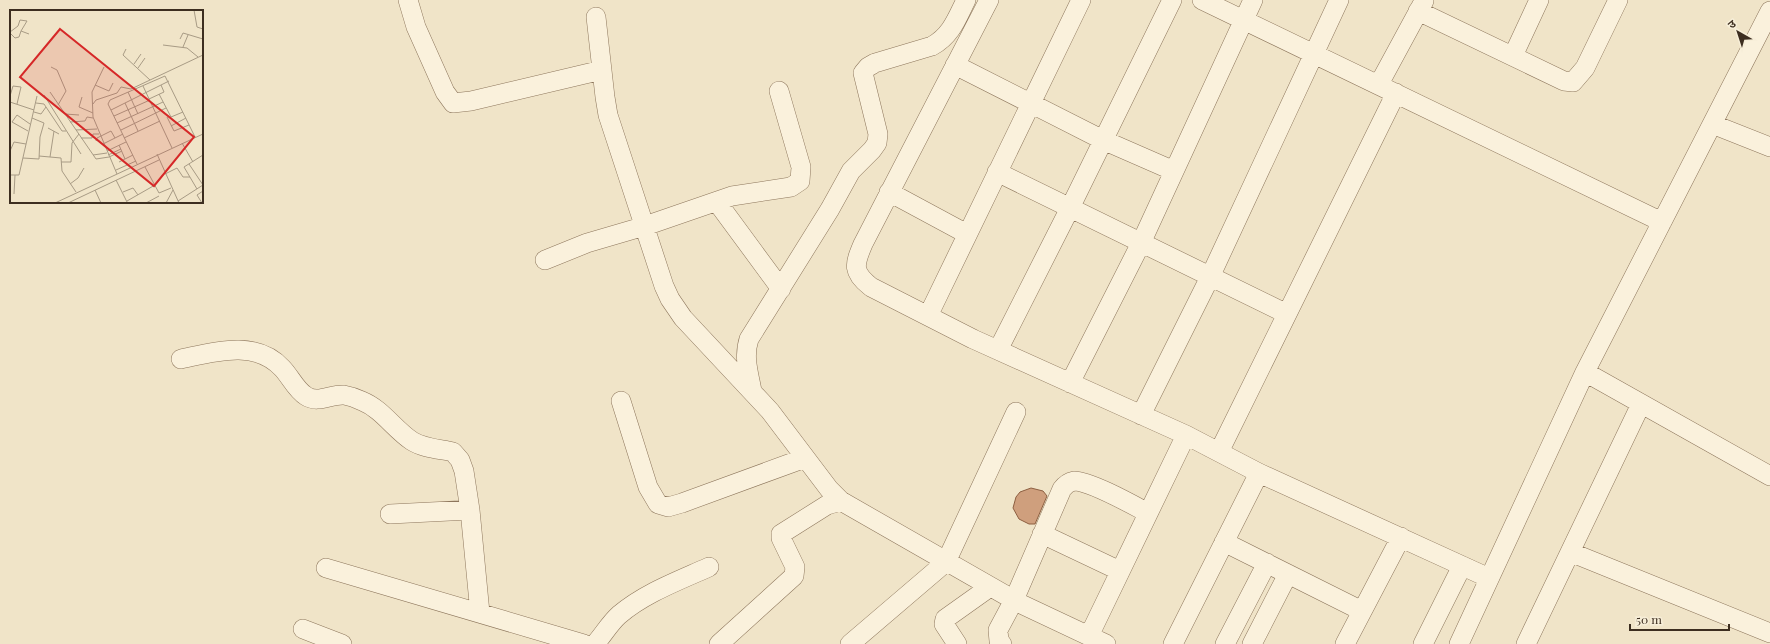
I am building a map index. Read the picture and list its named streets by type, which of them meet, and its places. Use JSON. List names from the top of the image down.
{
  "scale_bar": "50 m",
  "north": "top left"
}
